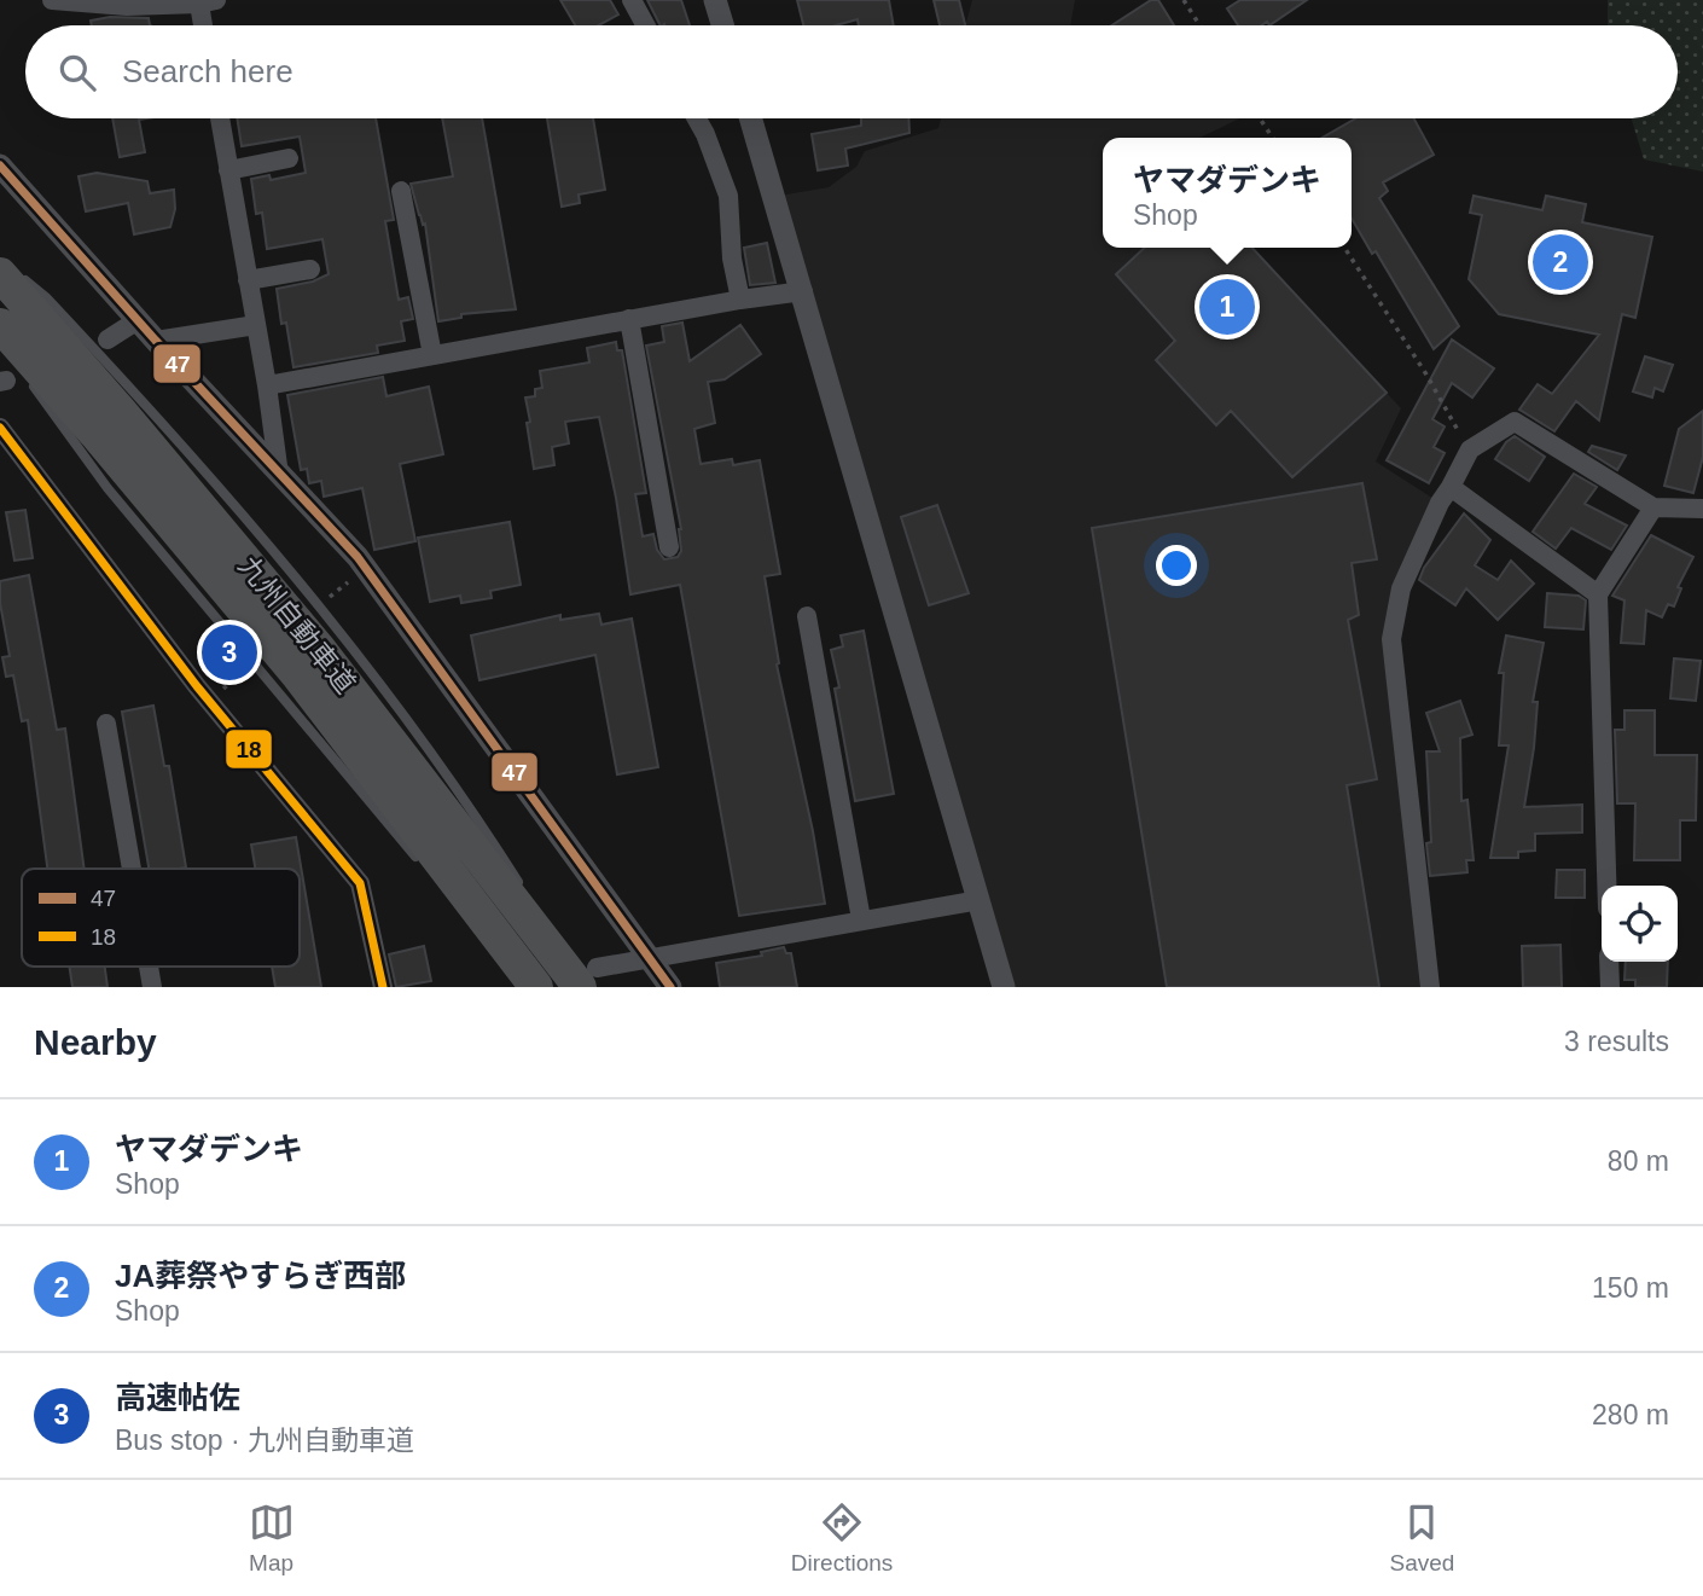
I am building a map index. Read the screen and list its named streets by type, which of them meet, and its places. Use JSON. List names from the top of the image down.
{
  "streets": {
    "highway": ["九州自動車道"]
  },
  "lines": ["transit line 47", "transit line 18"],
  "legend": ["47", "18"],
  "page": {
    "search": "Search here",
    "popup": ["ヤマダデンキ", "Shop"],
    "pins": ["2", "1", "3"],
    "heading": ["Nearby", "3 results"],
    "list": [
      {
        "mark": "1",
        "name": "ヤマダデンキ",
        "note": "Shop",
        "value": "80 m"
      },
      {
        "mark": "2",
        "name": "JA葬祭やすらぎ西部",
        "note": "Shop",
        "value": "150 m"
      },
      {
        "mark": "3",
        "name": "高速帖佐",
        "note": "Bus stop · 九州自動車道",
        "value": "280 m"
      }
    ],
    "nav": ["Map", "Directions", "Saved"]
  }
}
